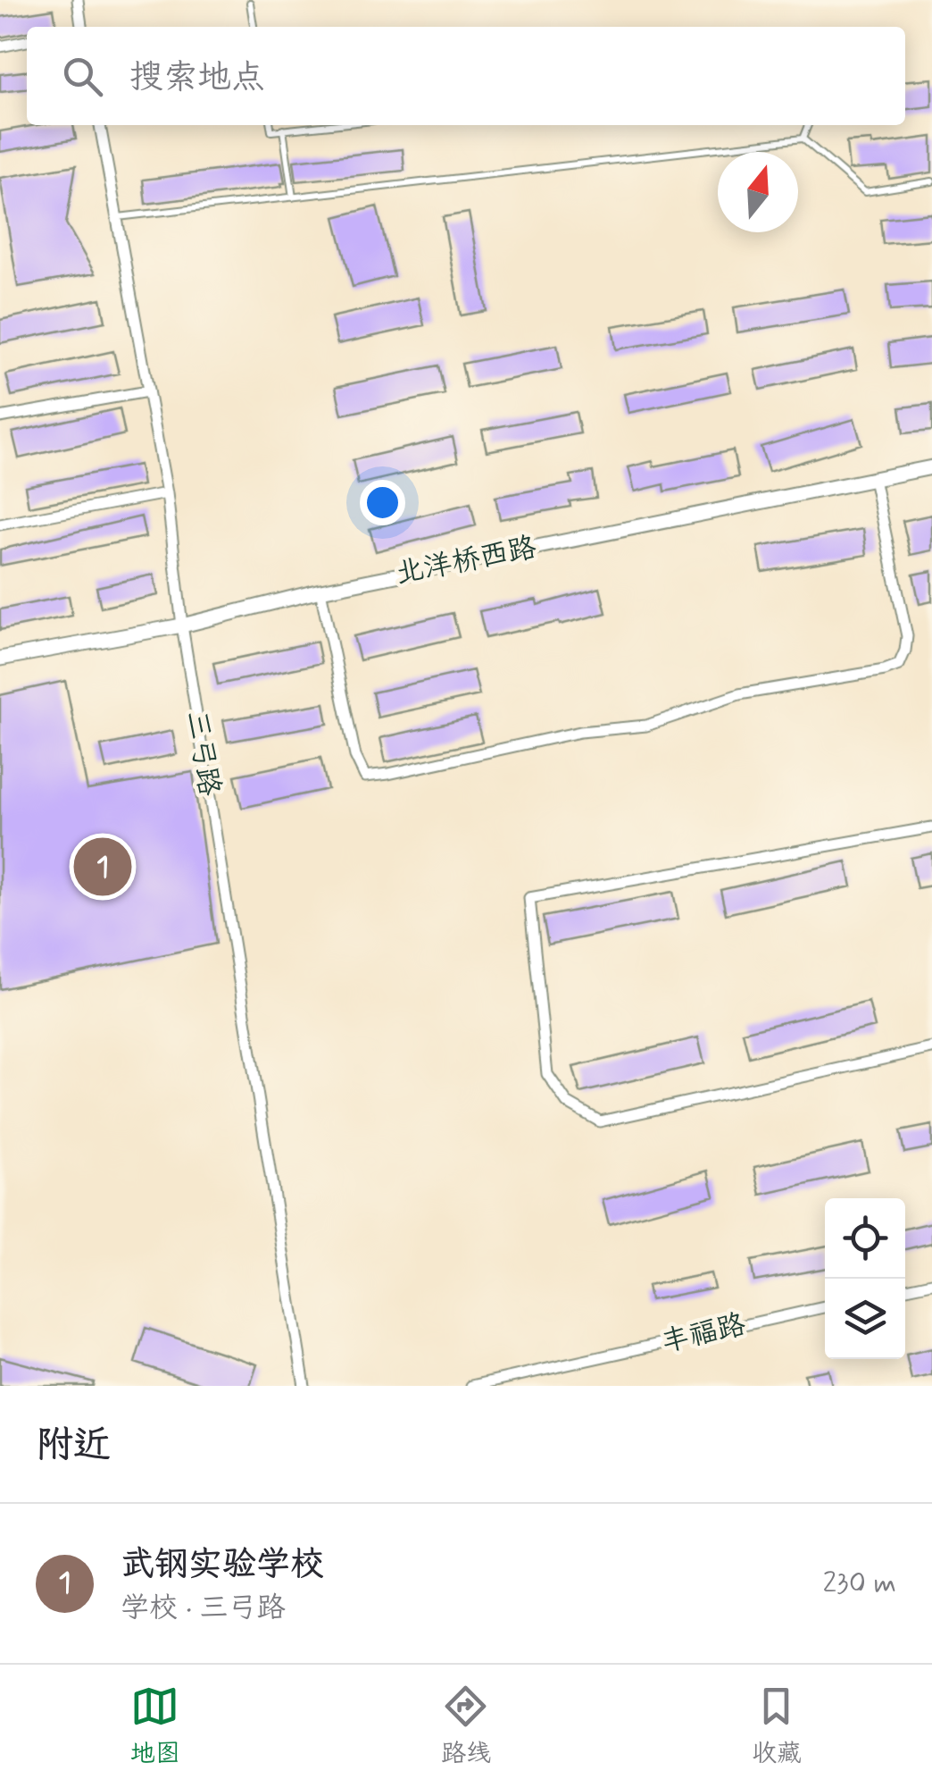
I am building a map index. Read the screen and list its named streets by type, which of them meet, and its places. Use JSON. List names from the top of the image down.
{
  "streets": {
    "main road": ["北洋桥西路"],
    "street": ["三弓路", "丰福路"]
  },
  "crossings": [
    ["北洋桥西路", "三弓路"]
  ],
  "north": "top",
  "page": {
    "search": "搜索地点",
    "pins": "1",
    "heading": "附近",
    "list": [
      {
        "mark": "1",
        "name": "武钢实验学校",
        "note": "学校 · 三弓路",
        "value": "230 m"
      }
    ],
    "nav": ["地图", "路线", "收藏"]
  }
}
